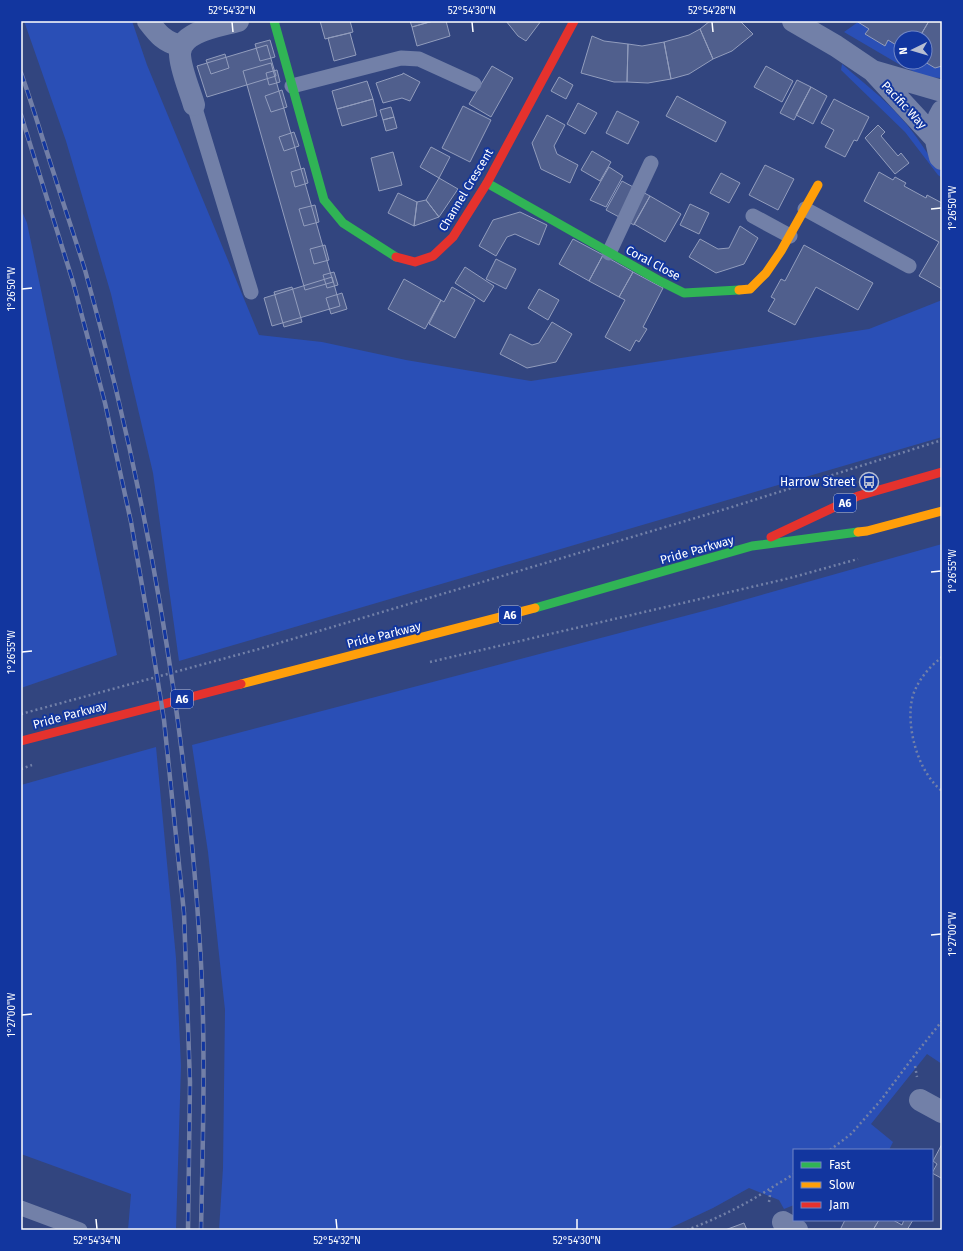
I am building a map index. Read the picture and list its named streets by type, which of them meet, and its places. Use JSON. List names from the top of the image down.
{
  "streets": {
    "main road": [
      "Channel Crescent",
      "Coral Close",
      "A6",
      "Pride Parkway"
    ],
    "street": ["Pacific Way"]
  },
  "crossings": [
    ["Channel Crescent", "Coral Close"],
    ["A6", "Pride Parkway"]
  ],
  "places": {
    "bus stop": ["Harrow Street"]
  },
  "legend": ["Fast", "Slow", "Jam"],
  "north": "left",
  "coordinates": [
    "52°54'32\"N",
    "52°54'30\"N",
    "52°54'28\"N",
    "1°26'50\"W",
    "1°26'55\"W",
    "1°27'00\"W",
    "52°54'34\"N"
  ]
}
